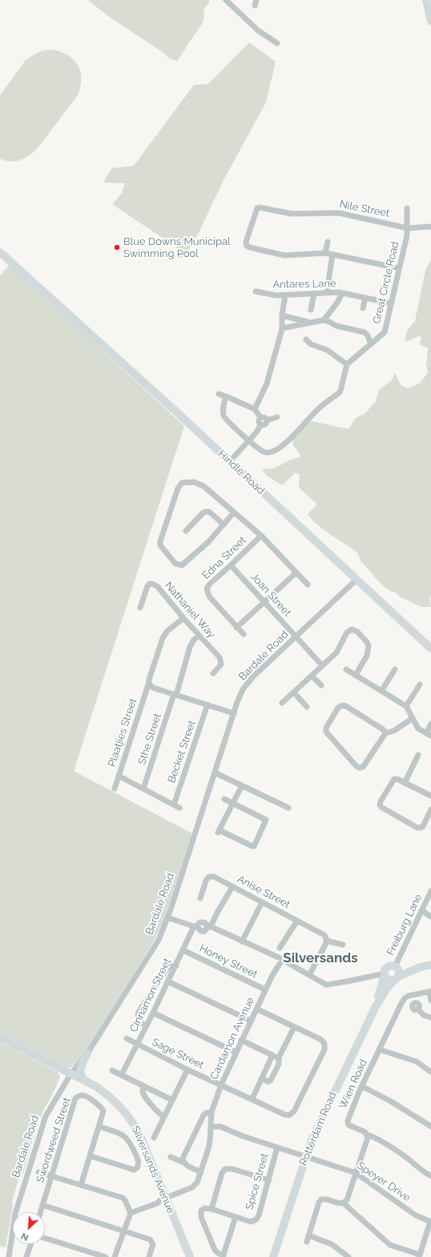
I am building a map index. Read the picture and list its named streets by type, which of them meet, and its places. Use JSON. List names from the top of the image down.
{
  "streets": {
    "street": [
      "Nile Street",
      "Great Circle Road",
      "Antares Lane",
      "Hindle Road",
      "Edna Street",
      "Joan Street",
      "Nathaniel Way",
      "Bardale Road",
      "Plaatjies Street",
      "Sthe Street",
      "Becket Street",
      "Anise Street",
      "Freiburg Lane",
      "Honey Street",
      "Cinnamon Street",
      "Cardamon Avenue",
      "Sage Street",
      "Wien Road",
      "Rotterdam Road",
      "Swordweed Street",
      "Silversands Avenue",
      "Spice Street",
      "Speyer Drive"
    ]
  },
  "crossings": [
    ["Nile Street", "Great Circle Road"],
    ["Great Circle Road", "Antares Lane"],
    ["Hindle Road", "Bardale Road"],
    ["Edna Street", "Joan Street"],
    ["Joan Street", "Bardale Road"],
    ["Nathaniel Way", "Plaatjies Street"],
    ["Nathaniel Way", "Sthe Street"],
    ["Bardale Road", "Silversands Avenue"],
    ["Sthe Street", "Becket Street"],
    ["Freiburg Lane", "Rotterdam Road"],
    ["Honey Street", "Cinnamon Street"],
    ["Honey Street", "Cardamon Avenue"],
    ["Cinnamon Street", "Sage Street"],
    ["Cardamon Avenue", "Sage Street"],
    ["Cardamon Avenue", "Silversands Avenue"],
    ["Cardamon Avenue", "Speyer Drive"],
    ["Rotterdam Road", "Speyer Drive"],
    ["Spice Street", "Speyer Drive"]
  ],
  "districts": ["Silversands"],
  "places": ["Blue Downs Municipal Swimming Pool"],
  "north": "bottom left"
}
